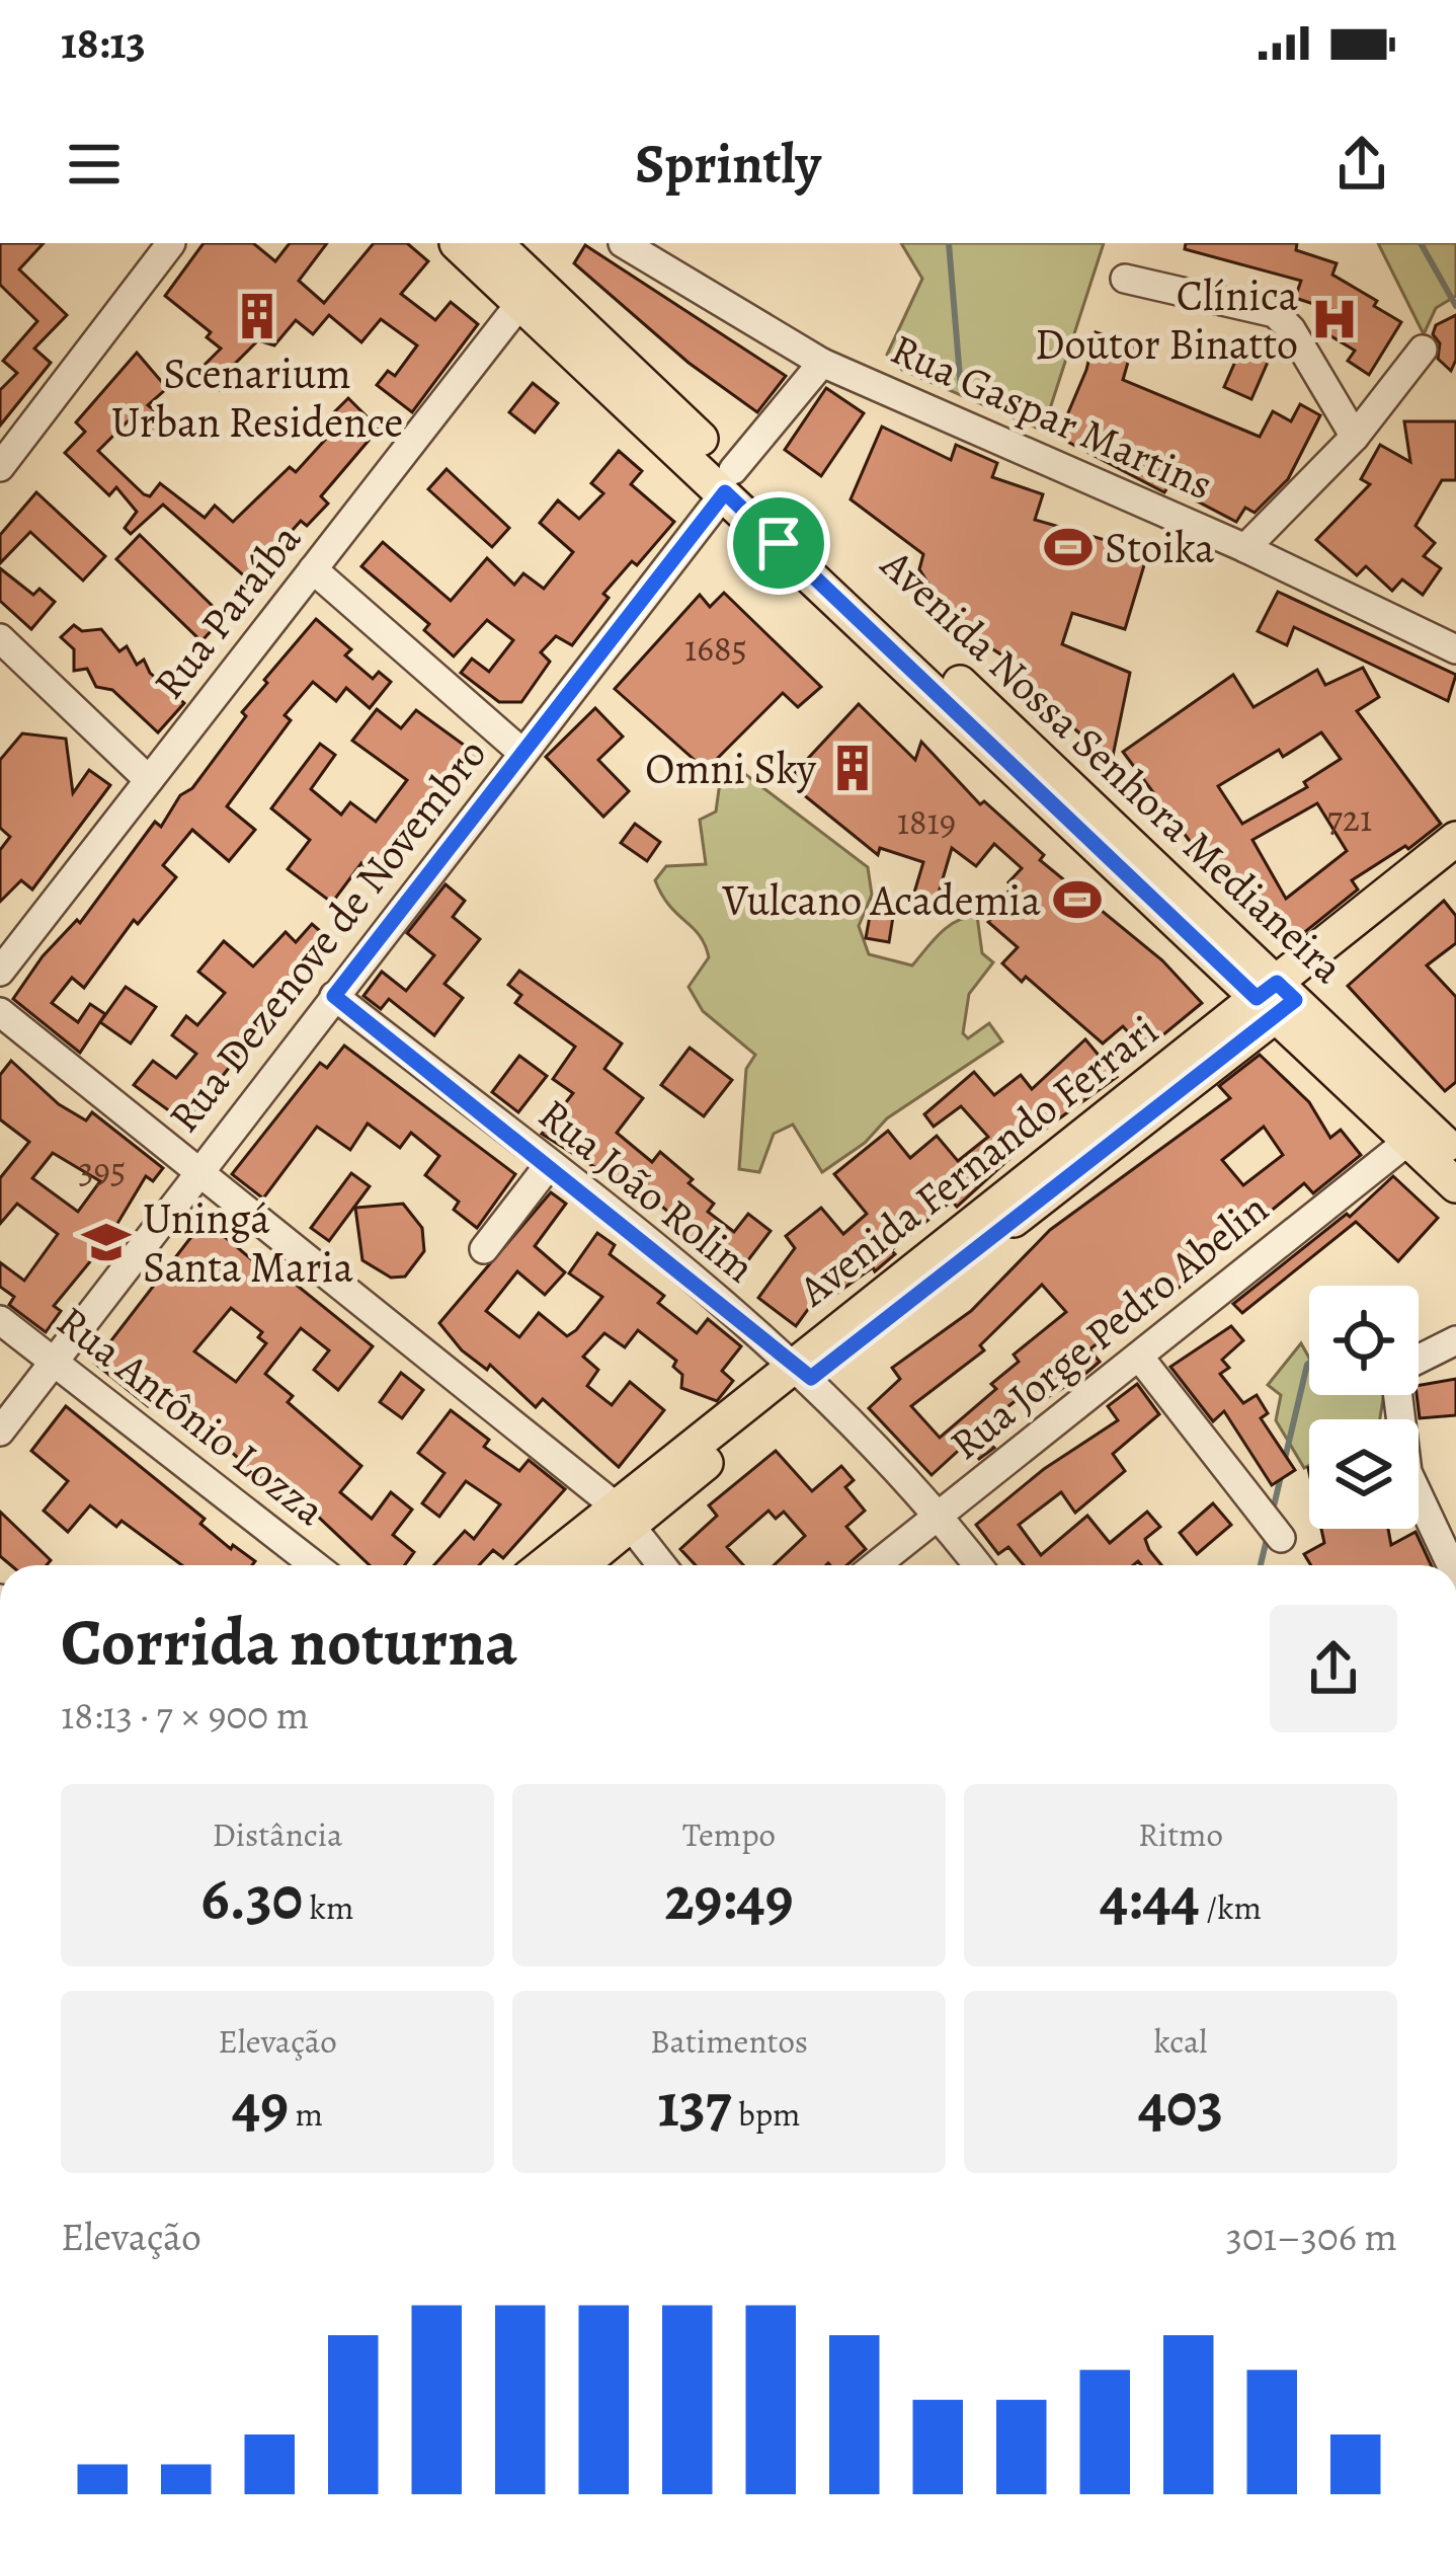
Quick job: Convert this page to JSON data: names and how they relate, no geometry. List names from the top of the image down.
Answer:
{
  "streets": {
    "main road": ["Avenida Nossa Senhora Medianeira", "Avenida Fernando Ferrari"],
    "street": [
      "Rua Gaspar Martins",
      "Rua Paraíba",
      "Rua Dezenove de Novembro",
      "Rua João Rolim",
      "Rua Jorge Pedro Abelin",
      "Rua Antônio Lozza"
    ]
  },
  "crossings": [
    ["Rua Gaspar Martins", "Rua Dezenove de Novembro"],
    ["Rua Paraíba", "Avenida Nossa Senhora Medianeira"],
    ["Avenida Nossa Senhora Medianeira", "Rua Dezenove de Novembro"],
    ["Avenida Nossa Senhora Medianeira", "Avenida Fernando Ferrari"],
    ["Avenida Nossa Senhora Medianeira", "Rua Jorge Pedro Abelin"],
    ["Rua Dezenove de Novembro", "Rua João Rolim"],
    ["Rua Dezenove de Novembro", "Rua Antônio Lozza"],
    ["Avenida Fernando Ferrari", "Rua João Rolim"],
    ["Rua João Rolim", "Rua Jorge Pedro Abelin"]
  ],
  "places": {
    "building": ["Scenarium Urban Residence", "Omni Sky"],
    "hospital": ["Clínica Doutor Binatto"],
    "sports": ["Stoika", "Vulcano Academia"],
    "school or university": ["Uningá Santa Maria"]
  },
  "house_numbers": [
    "1685",
    "721",
    "1819",
    "395"
  ],
  "page": {
    "status": "18:13",
    "header": "Sprintly",
    "heading": ["Corrida noturna", "18:13 · 7 × 900 m"],
    "stats": [
      ["Distância", "6.30 km"],
      ["Tempo", "29:49"],
      ["Ritmo", "4:44 /km"],
      ["Elevação", "49 m"],
      ["Batimentos", "137 bpm"],
      ["kcal", "403"]
    ],
    "chart": ["Elevação", "301–306 m"]
  }
}
